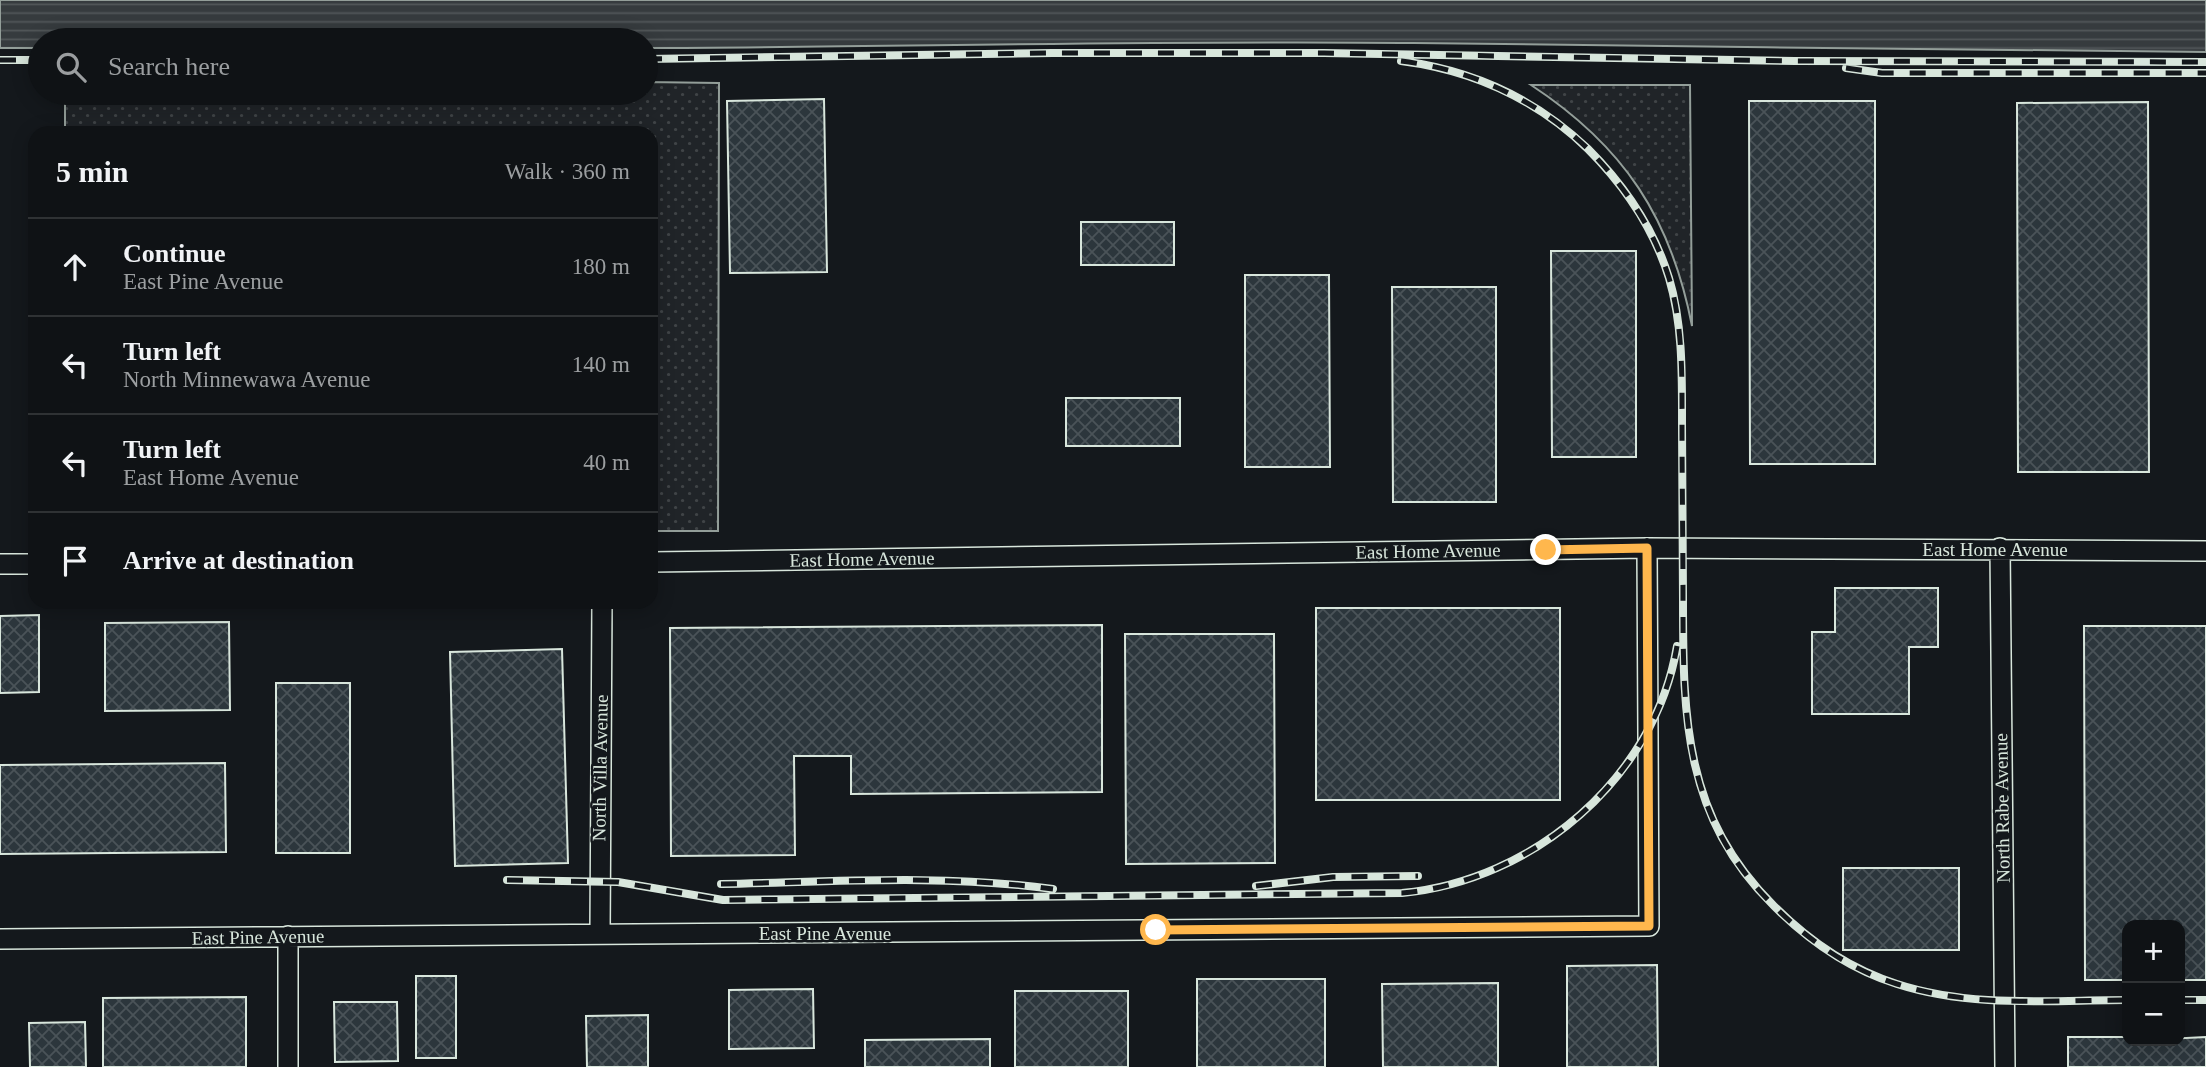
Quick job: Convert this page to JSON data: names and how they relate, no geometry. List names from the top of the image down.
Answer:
{
  "streets": {
    "street": [
      "East Home Avenue",
      "North Villa Avenue",
      "North Rabe Avenue",
      "East Pine Avenue"
    ]
  },
  "crossings": [
    ["East Home Avenue", "North Rabe Avenue"],
    ["East Home Avenue", "East Pine Avenue"],
    ["North Villa Avenue", "East Pine Avenue"]
  ],
  "page": {
    "search": "Search here",
    "heading": ["5 min", "Walk · 360 m"],
    "list": [
      ["Continue", "East Pine Avenue", "180 m"],
      ["Turn left", "North Minnewawa Avenue", "140 m"],
      ["Turn left", "East Home Avenue", "40 m"],
      "Arrive at destination"
    ],
    "map_buttons": ["+", "−"]
  }
}
